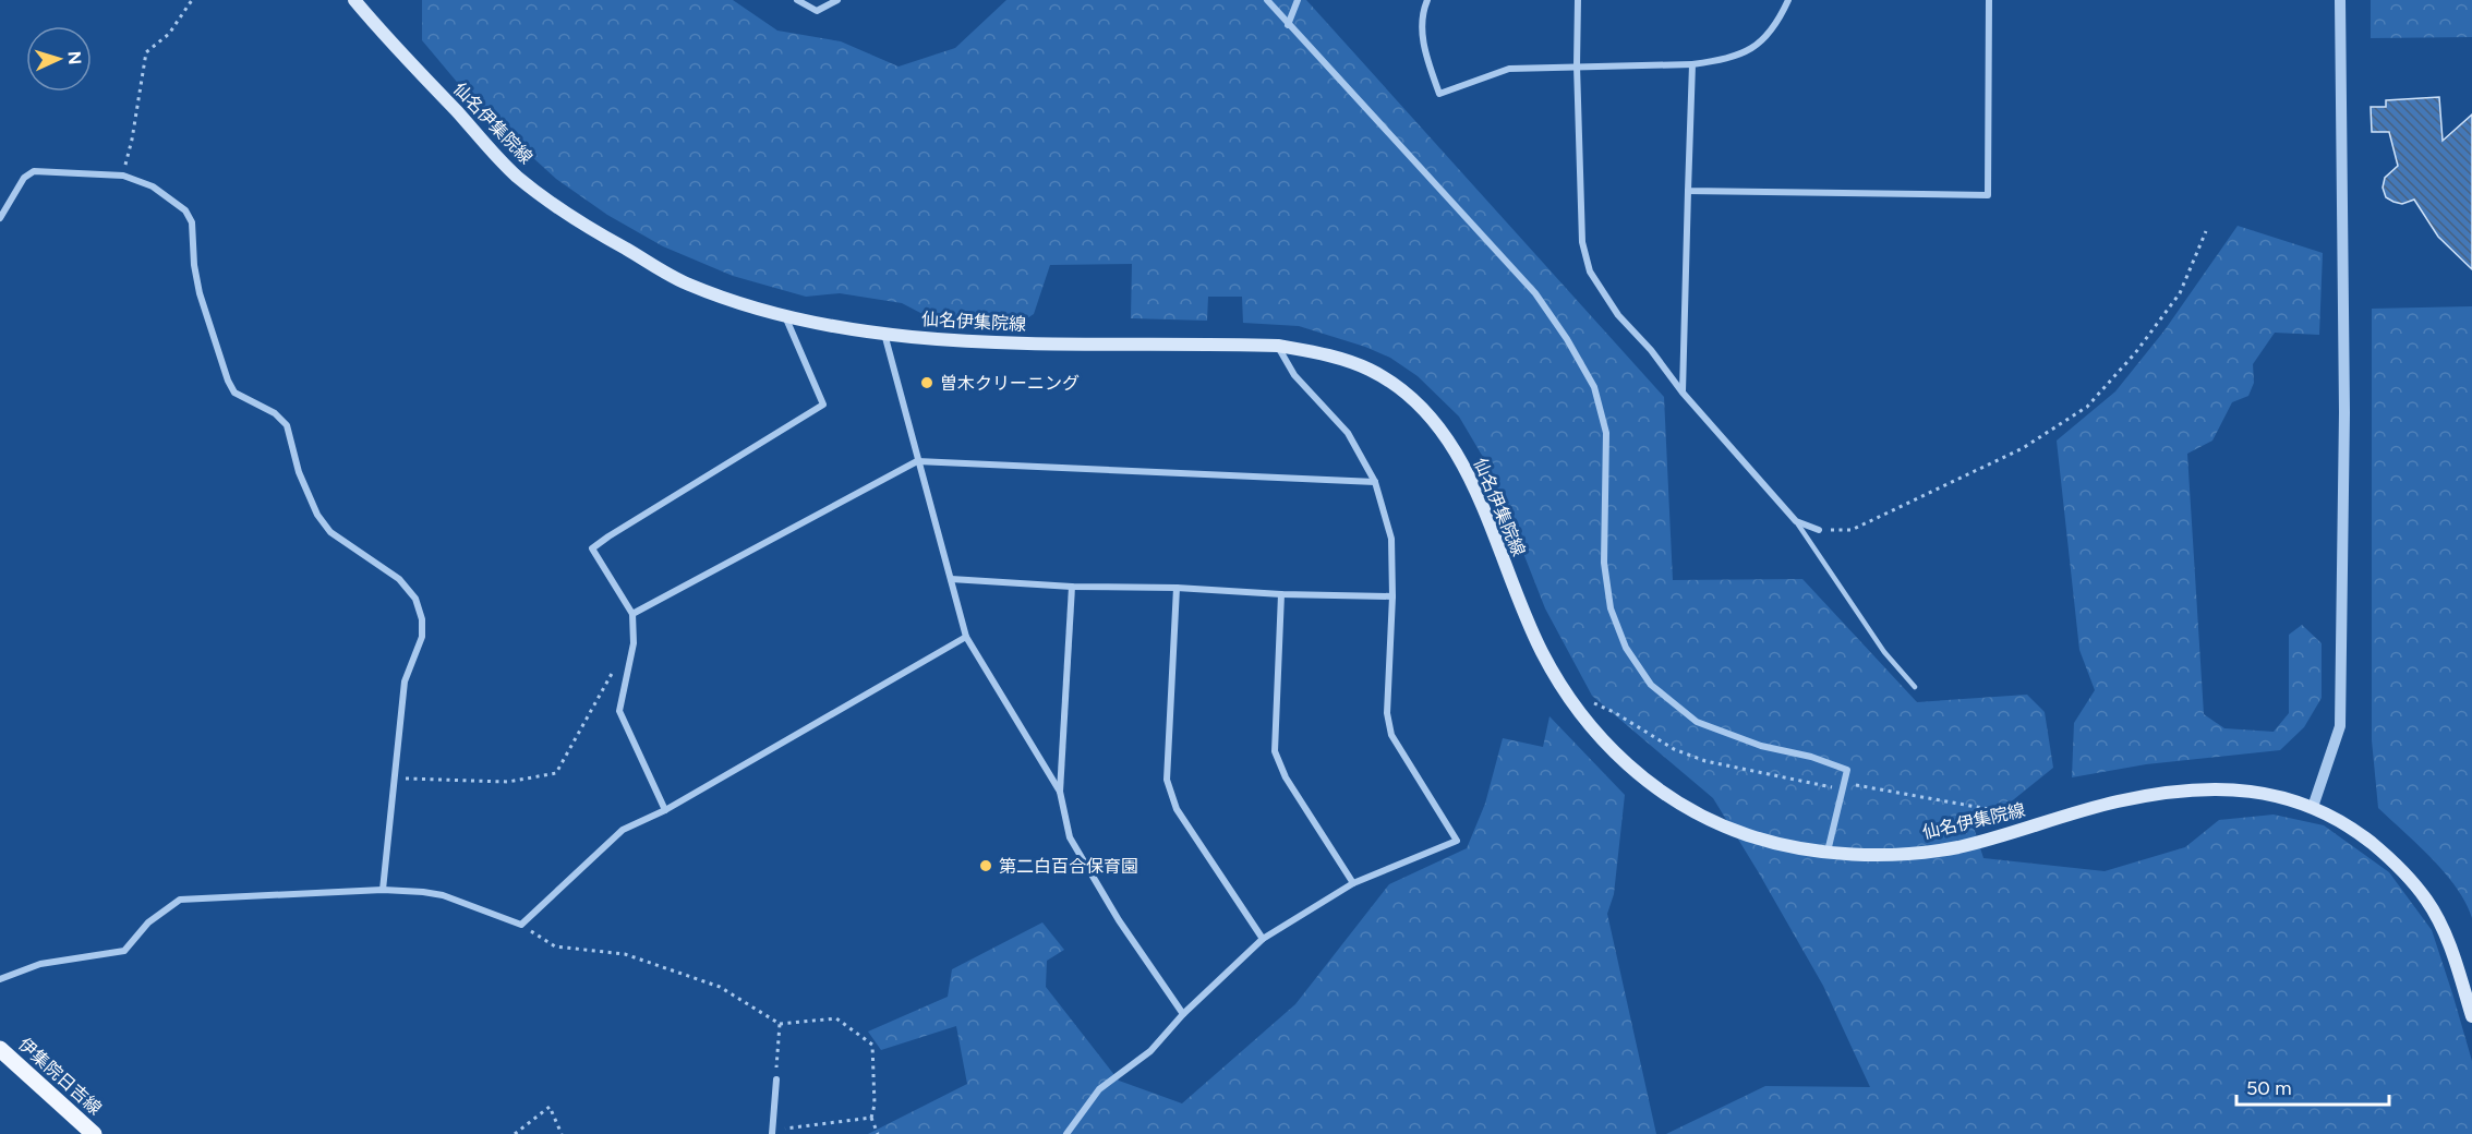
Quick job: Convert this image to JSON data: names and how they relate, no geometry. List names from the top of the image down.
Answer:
{
  "streets": {
    "main road": ["仙名伊集院線", "伊集院日吉線"]
  },
  "places": ["曽木クリーニング", "第二白百合保育園"],
  "scale_bar": "50 m",
  "north": "right"
}
